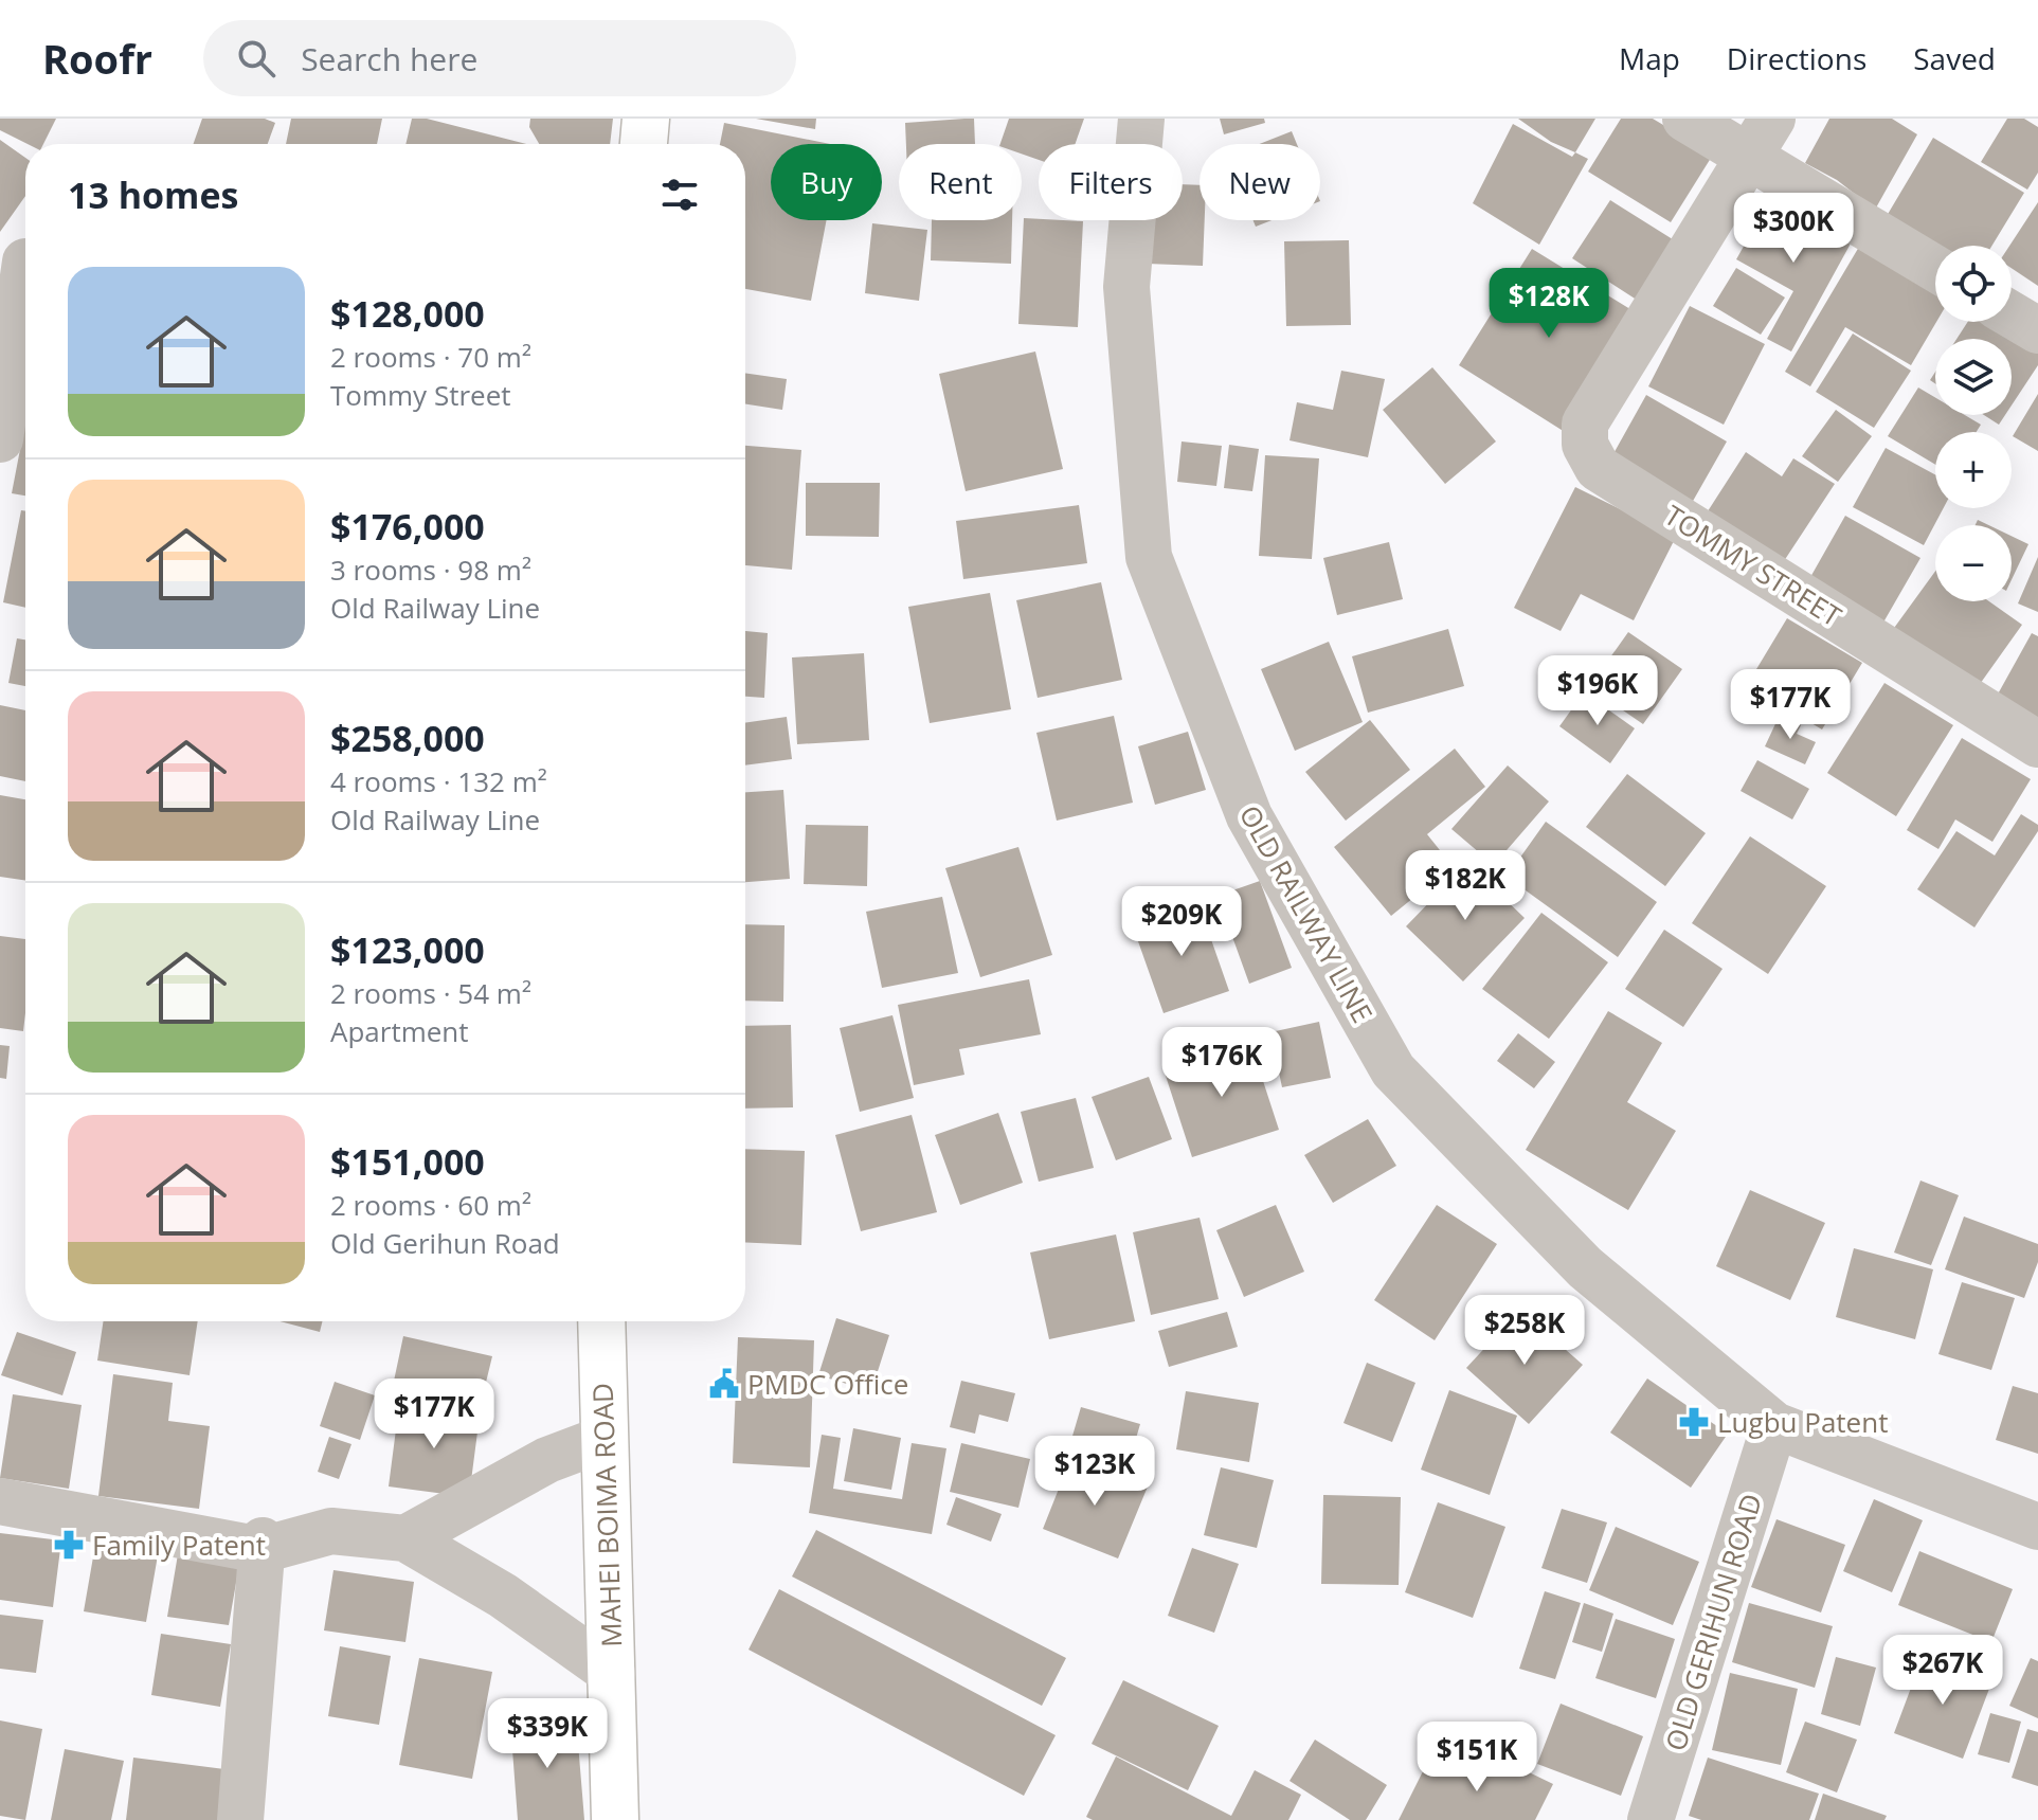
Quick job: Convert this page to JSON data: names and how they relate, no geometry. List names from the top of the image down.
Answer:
{
  "streets": {
    "main road": ["MAHEI BOIMA ROAD"],
    "street": ["TOMMY STREET", "OLD RAILWAY LINE", "OLD GERIHUN ROAD"]
  },
  "crossings": [
    ["OLD RAILWAY LINE", "OLD GERIHUN ROAD"]
  ],
  "places": {
    "public building": ["PMDC Office"],
    "pharmacy": ["Lugbu Patent", "Family Patent"]
  },
  "page": {
    "header": "Roofr",
    "search": "Search here",
    "nav": ["Map", "Directions", "Saved"],
    "chip": [
      "Buy",
      "Rent",
      "Filters",
      "New"
    ],
    "heading": "13 homes",
    "price": [
      "$300K",
      "$128K",
      "$196K",
      "$177K",
      "$182K",
      "$209K",
      "$176K",
      "$258K",
      "$177K",
      "$123K",
      "$267K",
      "$339K",
      "$151K"
    ],
    "map_buttons": ["+", "−"],
    "list": [
      {
        "name": "$128,000",
        "note": "2 rooms · 70 m² · Tommy Street"
      },
      {
        "name": "$176,000",
        "note": "3 rooms · 98 m² · Old Railway Line"
      },
      {
        "name": "$258,000",
        "note": "4 rooms · 132 m² · Old Railway Line"
      },
      {
        "name": "$123,000",
        "note": "2 rooms · 54 m² · Apartment"
      },
      {
        "name": "$151,000",
        "note": "2 rooms · 60 m² · Old Gerihun Road"
      }
    ]
  }
}
